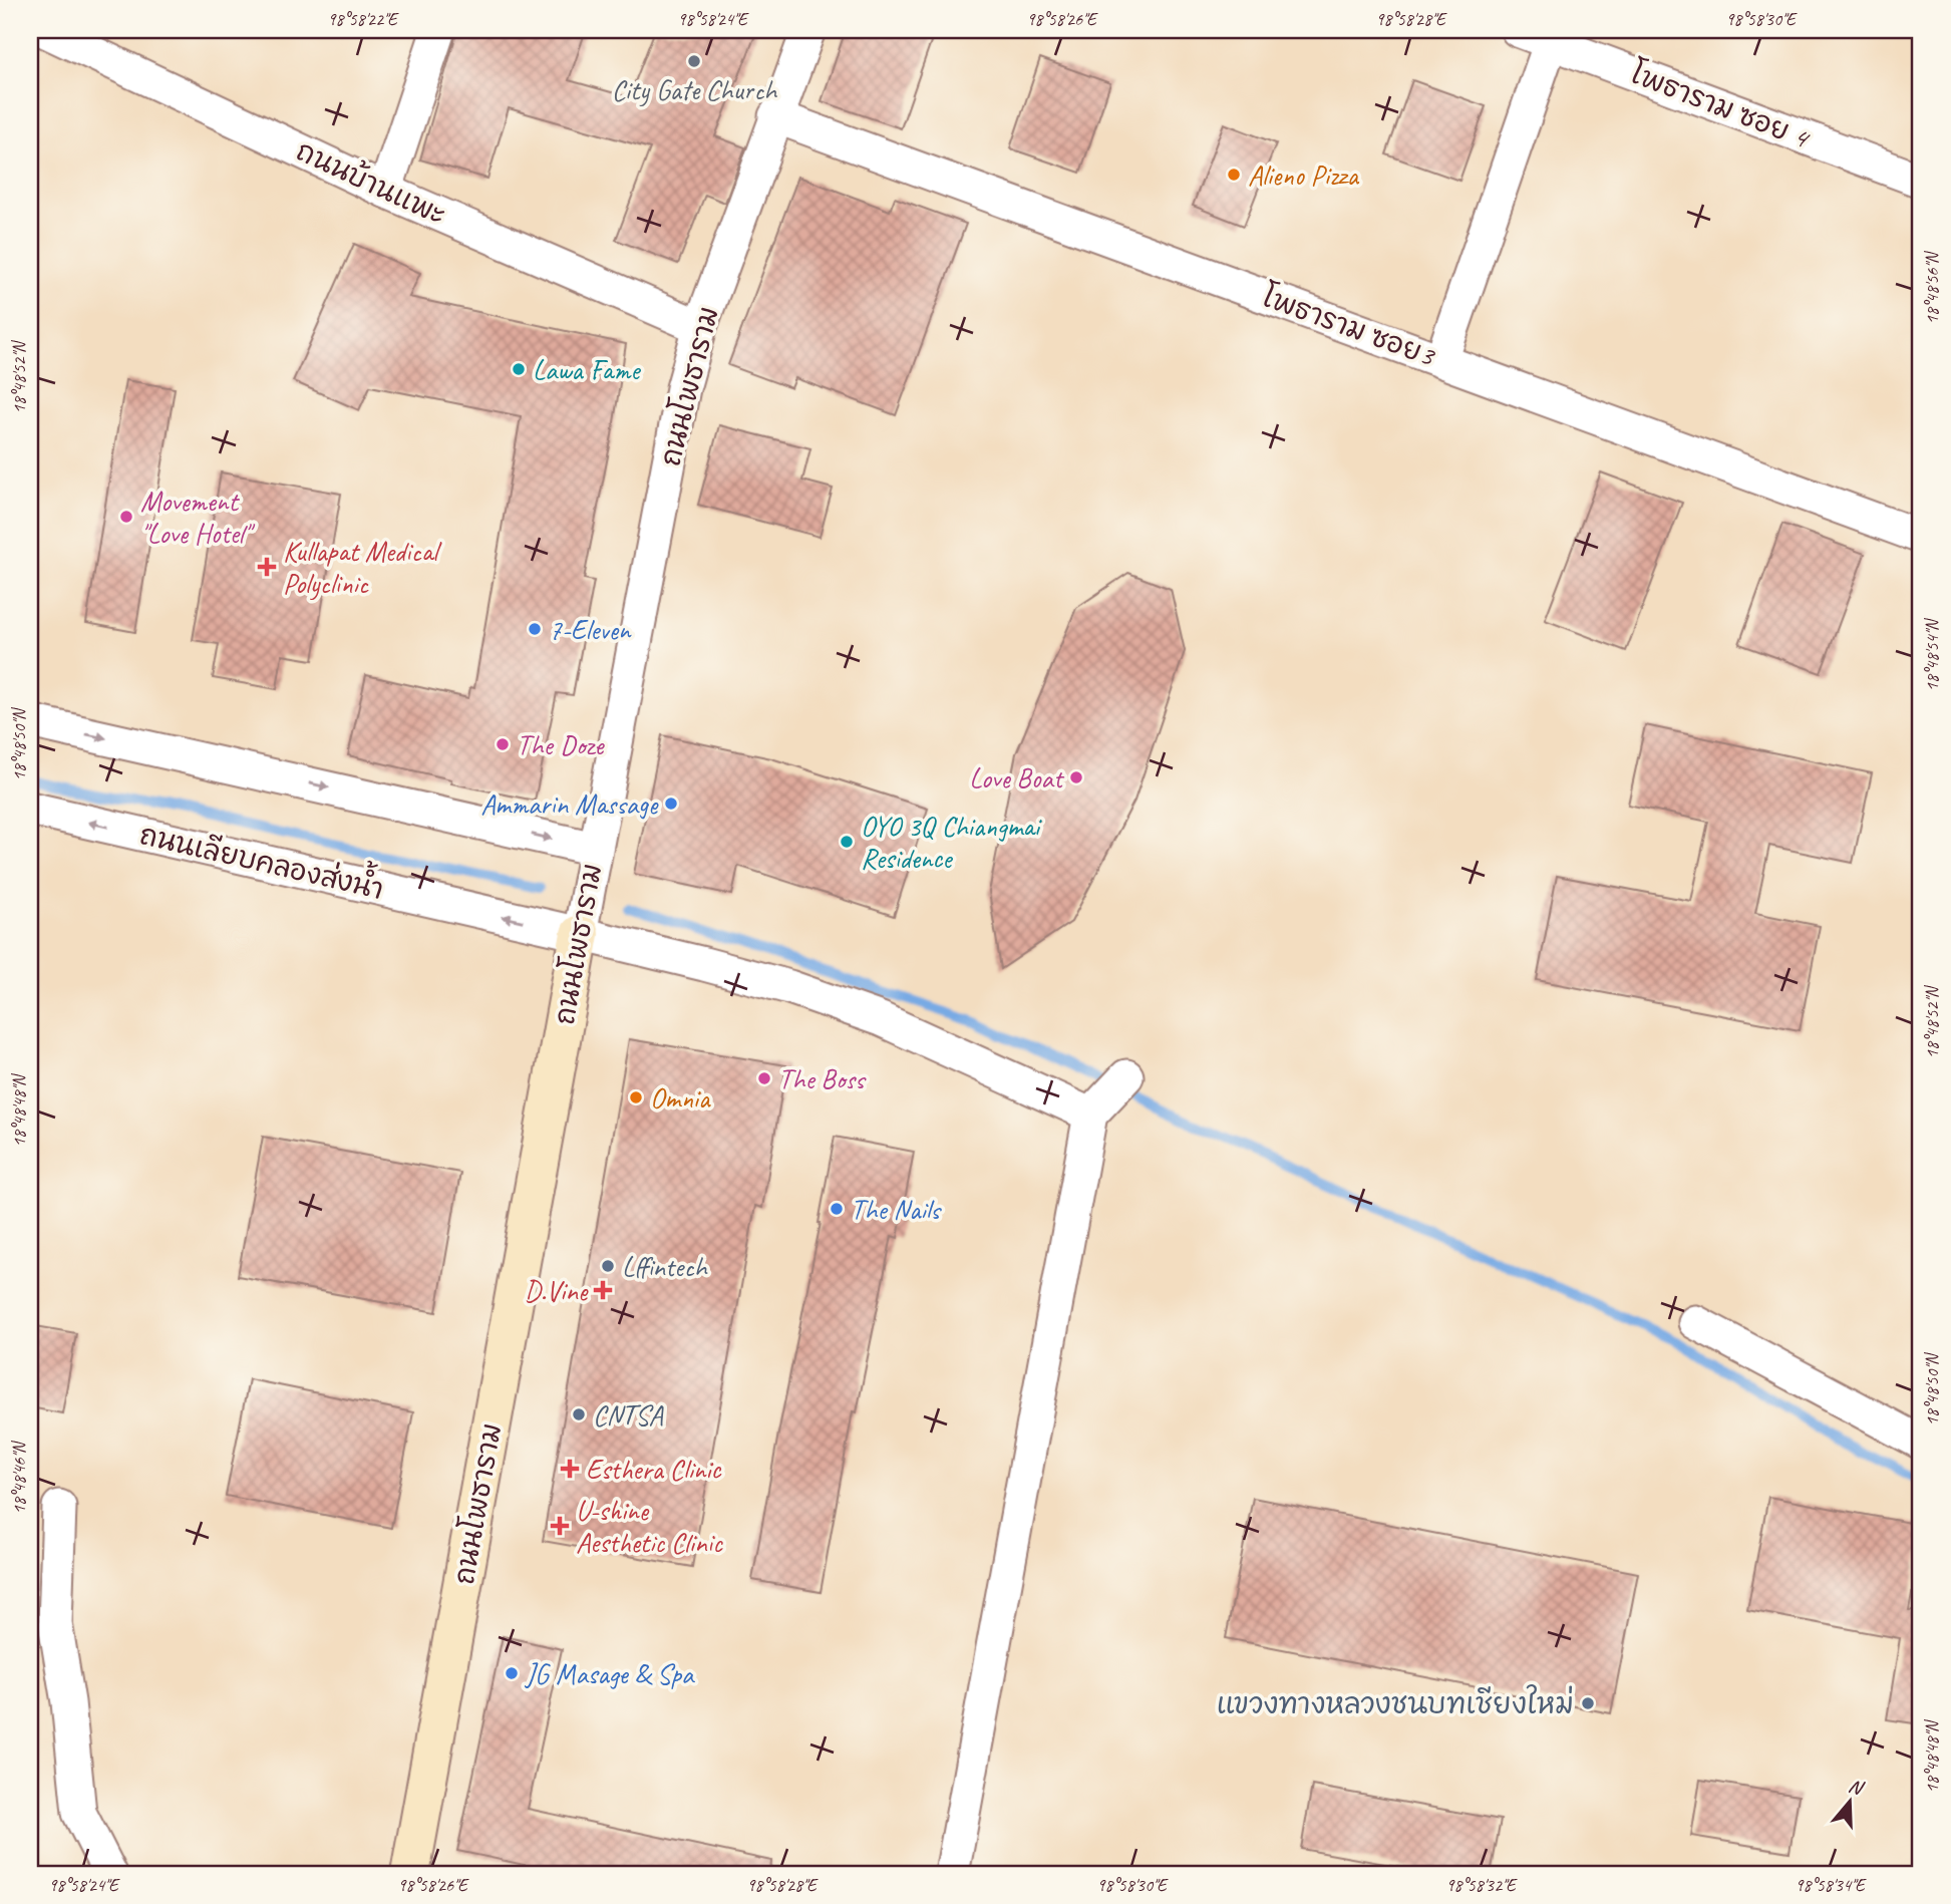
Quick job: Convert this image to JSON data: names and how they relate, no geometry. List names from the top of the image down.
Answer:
{
  "streets": {
    "street": [
      "โพธาราม ซอย 4",
      "ถนนบ้านแพะ",
      "โพธาราม ซอย3",
      "ถนนโพธาราม",
      "ถนนเลียบคลองส่งน้ำ"
    ]
  },
  "crossings": [
    ["ถนนบ้านแพะ", "ถนนโพธาราม"],
    ["โพธาราม ซอย3", "ถนนโพธาราม"],
    ["ถนนโพธาราม", "ถนนเลียบคลองส่งน้ำ"]
  ],
  "places": {
    "other": [
      "City Gate Church",
      "Alieno Pizza",
      "Lawa Fame",
      "Movement \"Love Hotel\"",
      "7-Eleven",
      "The Doze",
      "Love Boat",
      "Ammarin Massage",
      "OYO 3Q Chiangmai Residence",
      "The Boss",
      "Omnia",
      "The Nails",
      "Lffintech",
      "CNTSA",
      "JG Masage & Spa",
      "แขวงทางหลวงชนบทเชียงใหม่"
    ],
    "health": [
      "Kullapat Medical Polyclinic",
      "D.Vine",
      "Esthera Clinic",
      "U-shine Aesthetic Clinic"
    ]
  },
  "north": "top",
  "coordinates": [
    "98°58'22\"E",
    "98°58'24\"E",
    "98°58'26\"E",
    "98°58'28\"E",
    "98°58'30\"E",
    "18°48'56\"N",
    "18°48'52\"N",
    "18°48'54\"N",
    "18°48'50\"N",
    "18°48'48\"N",
    "18°48'46\"N",
    "98°58'32\"E",
    "98°58'34\"E"
  ]
}
